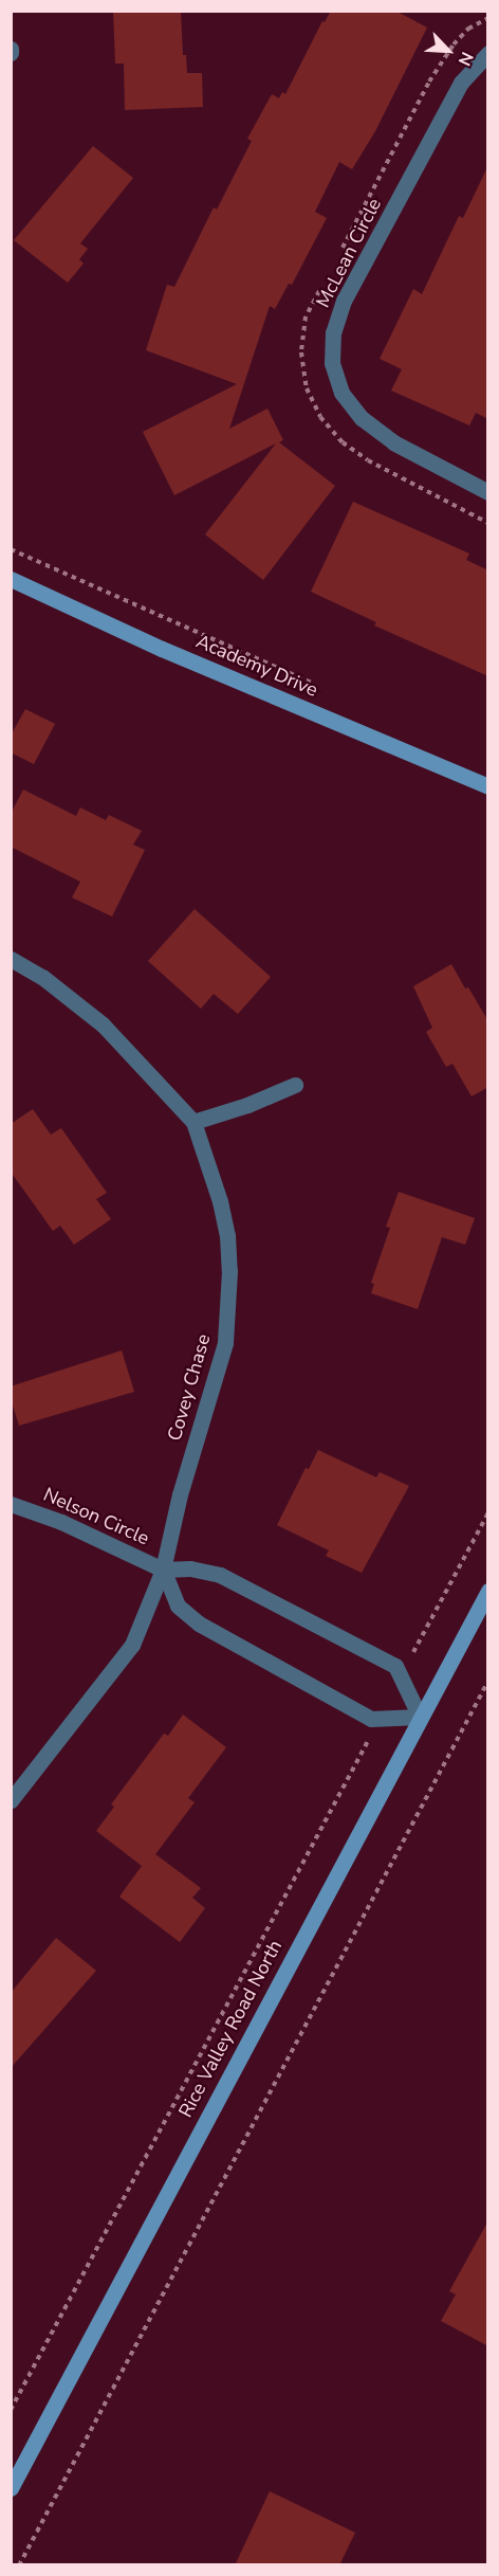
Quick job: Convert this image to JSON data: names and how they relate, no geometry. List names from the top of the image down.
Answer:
{
  "streets": {
    "street": [
      "McLean Circle",
      "Academy Drive",
      "Covey Chase",
      "Nelson Circle",
      "Rice Valley Road North"
    ]
  },
  "crossings": [
    ["Covey Chase", "Nelson Circle"]
  ],
  "north": "bottom right"
}
